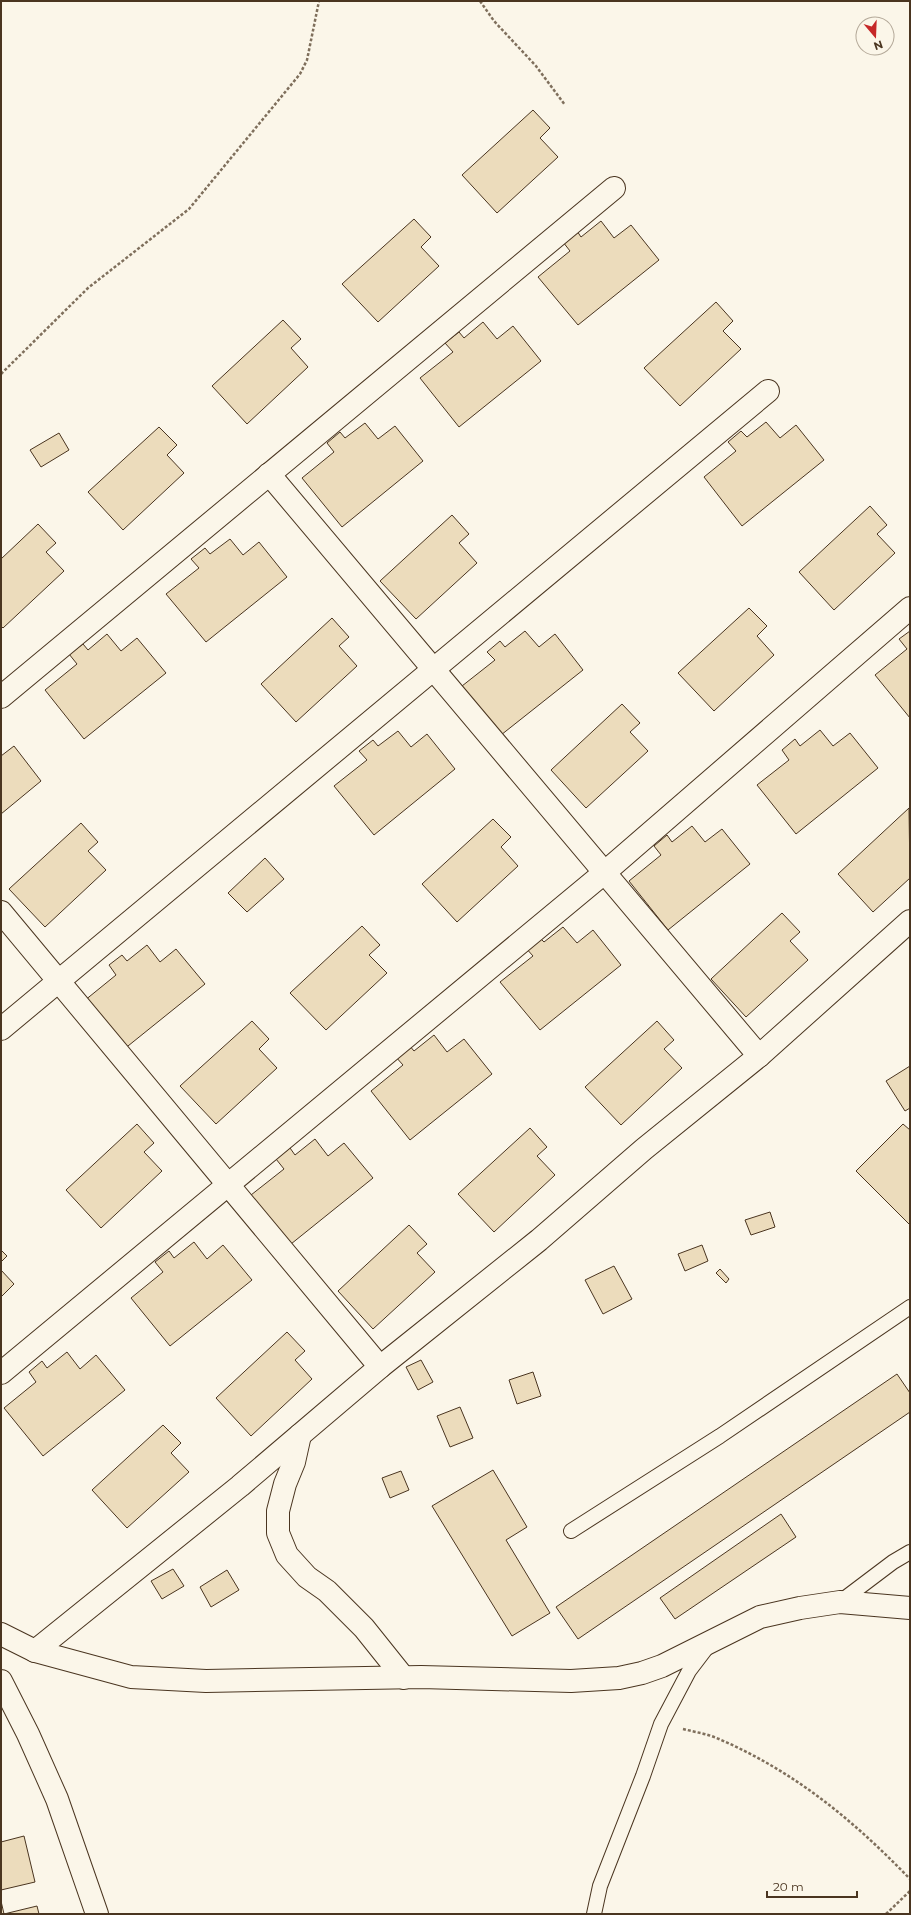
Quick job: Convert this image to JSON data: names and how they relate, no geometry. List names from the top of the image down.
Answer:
{
  "scale_bar": "20 m",
  "north": "bottom"
}
